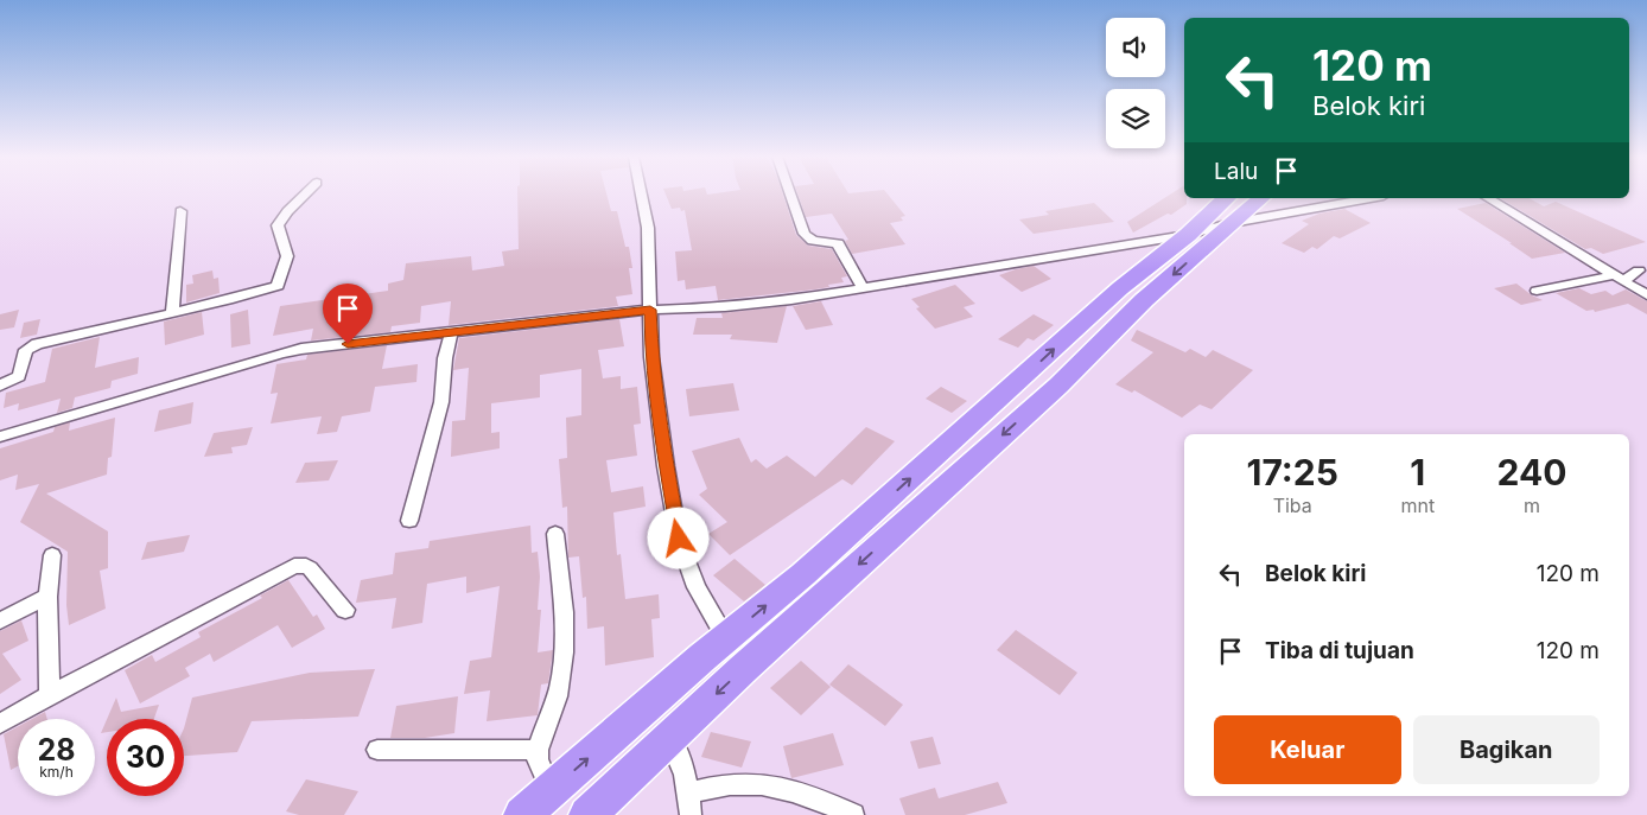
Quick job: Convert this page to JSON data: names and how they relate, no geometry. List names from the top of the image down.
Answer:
{
  "page": {
    "turn": ["120 m", "Belok kiri"],
    "then": "Lalu",
    "eta": [
      "17:25",
      "Tiba",
      "1",
      "mnt",
      "240",
      "m"
    ],
    "list": [
      {
        "name": "Belok kiri",
        "value": "120 m"
      },
      {
        "name": "Tiba di tujuan",
        "value": "120 m"
      }
    ],
    "buttons": ["Keluar", "Bagikan"],
    "speed": "28 km/h",
    "limit": "30"
  }
}
